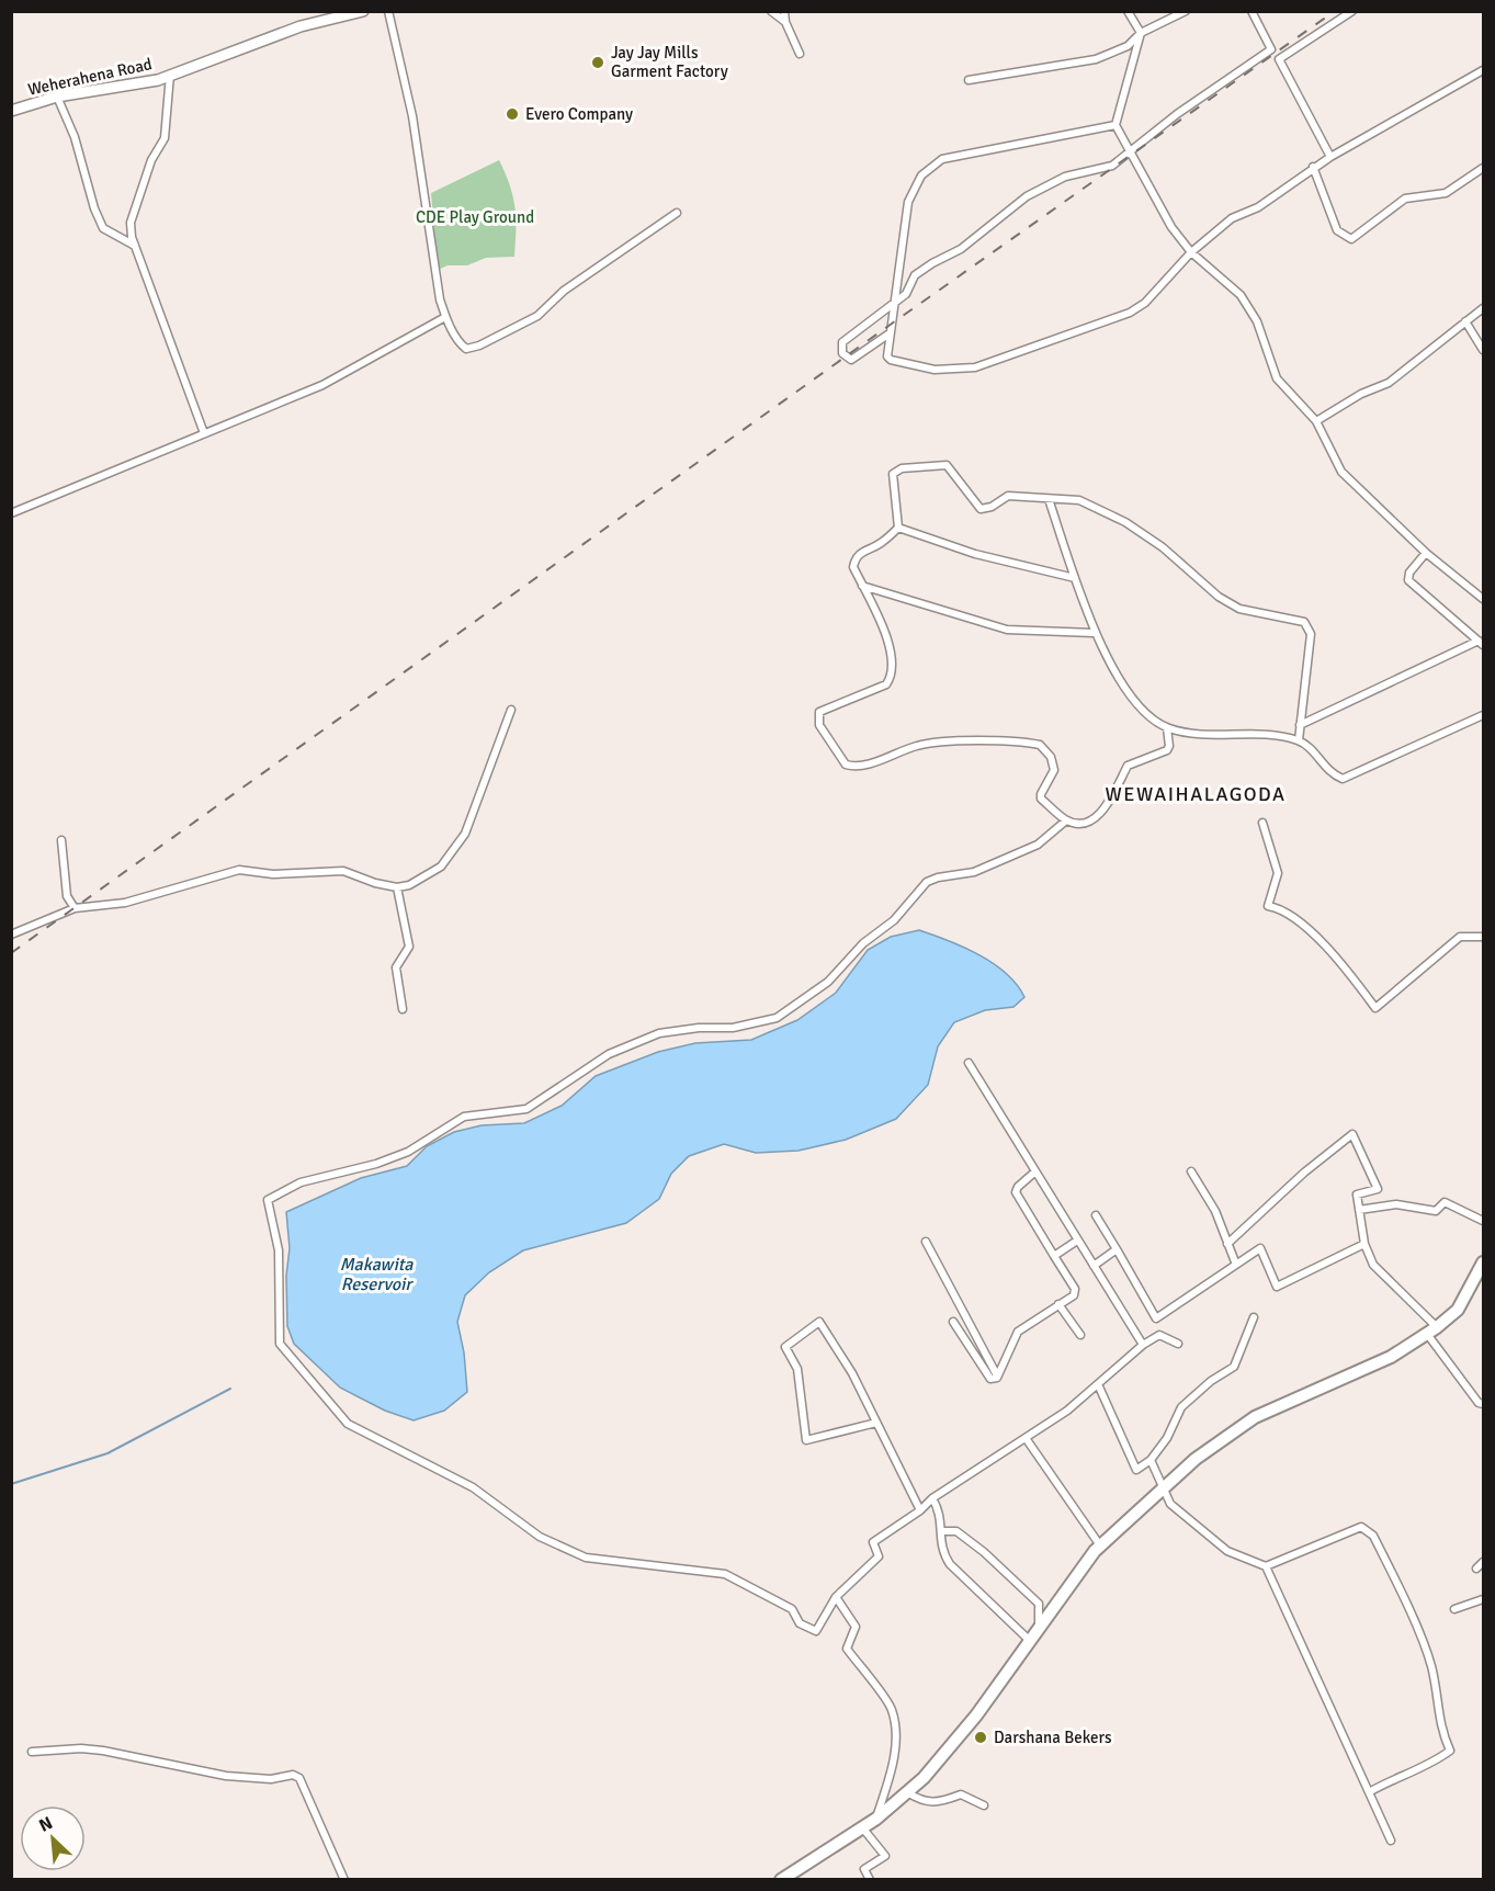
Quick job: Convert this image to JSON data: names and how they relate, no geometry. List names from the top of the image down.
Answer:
{
  "streets": {
    "main road": ["Weherahena Road"]
  },
  "districts": ["WEWAIHALAGODA"],
  "water": ["Makawita Reservoir"],
  "parks": ["CDE Play Ground"],
  "places": ["Jay Jay Mills Garment Factory", "Evero Company", "Darshana Bekers"],
  "north": "top left"
}
